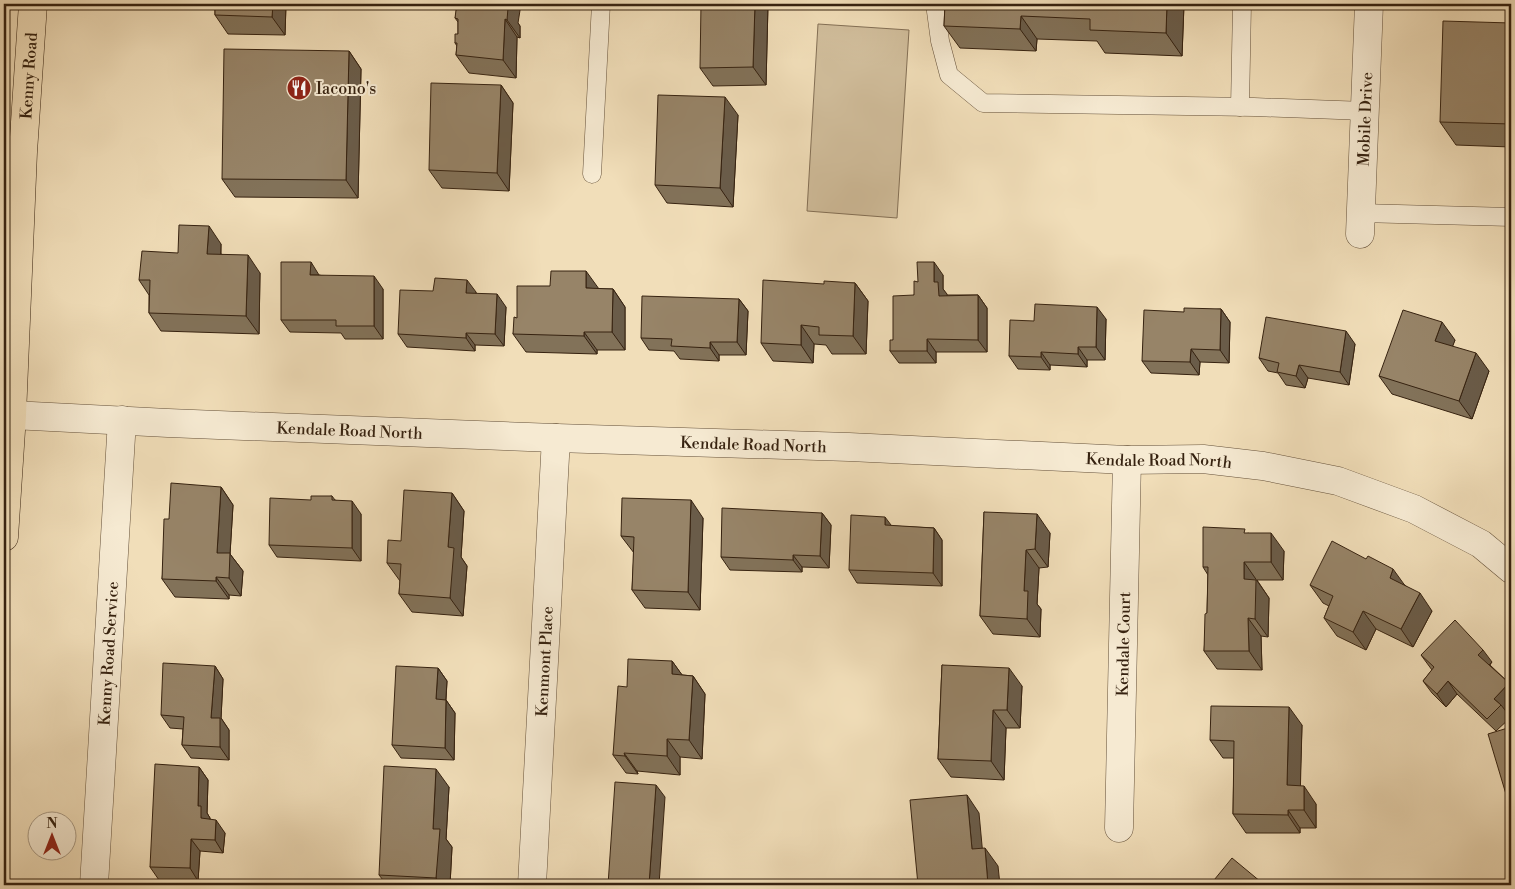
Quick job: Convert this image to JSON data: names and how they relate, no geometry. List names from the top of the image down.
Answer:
{
  "streets": {
    "main road": ["Kenny Road"],
    "street": [
      "Mobile Drive",
      "Kendale Road North",
      "Kendale Court",
      "Kenny Road Service",
      "Kenmont Place"
    ]
  },
  "crossings": [
    ["Kenny Road", "Kendale Road North"],
    ["Kendale Road North", "Kendale Court"],
    ["Kendale Road North", "Kenny Road Service"],
    ["Kendale Road North", "Kenmont Place"]
  ],
  "places": {
    "restaurant": ["Iacono's"]
  },
  "north": "top"
}
